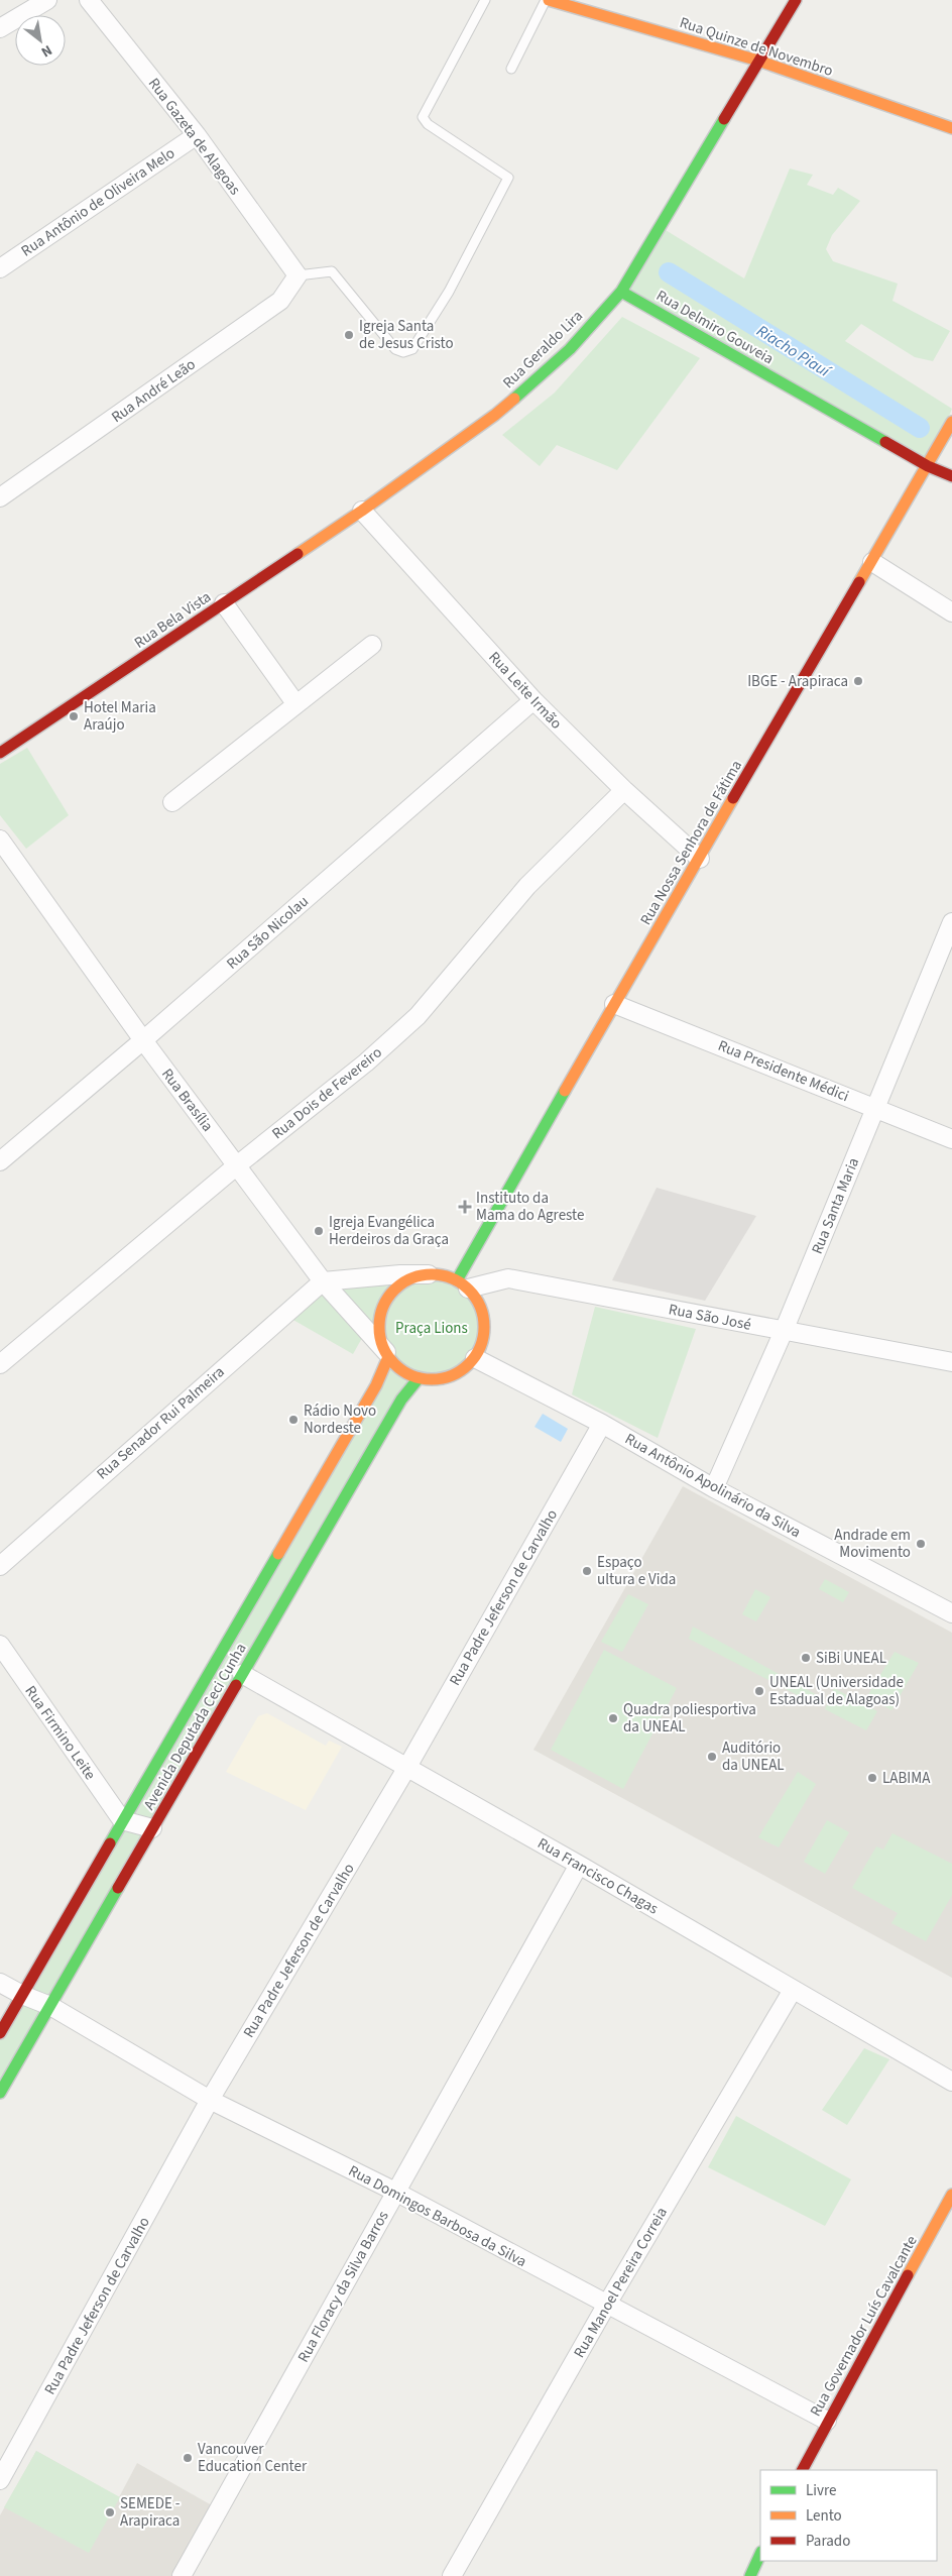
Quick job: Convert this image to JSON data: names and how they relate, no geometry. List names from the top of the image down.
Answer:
{
  "streets": {
    "main road": [
      "Rua Quinze de Novembro",
      "Rua Delmiro Gouveia",
      "Rua Geraldo Lira",
      "Rua Bela Vista",
      "Rua Nossa Senhora de Fátima",
      "Avenida Deputada Ceci Cunha",
      "Rua Governador Luís Cavalcante"
    ],
    "street": [
      "Rua Gazeta de Alagoas",
      "Rua Antônio de Oliveira Melo",
      "Rua André Leão",
      "Rua Leite Irmão",
      "Rua São Nicolau",
      "Rua Presidente Médici",
      "Rua Dois de Fevereiro",
      "Rua Brasília",
      "Rua Santa Maria",
      "Rua São José",
      "Rua Senador Rui Palmeira",
      "Rua Antônio Apolinário da Silva",
      "Rua Padre Jeferson de Carvalho",
      "Rua Firmino Leite",
      "Rua Francisco Chagas",
      "Rua Domingos Barbosa da Silva",
      "Rua Manoel Pereira Correia",
      "Rua Floracy da Silva Barros"
    ]
  },
  "crossings": [
    ["Rua Quinze de Novembro", "Rua Geraldo Lira"],
    ["Rua Gazeta de Alagoas", "Rua Antônio de Oliveira Melo"],
    ["Rua Gazeta de Alagoas", "Rua André Leão"],
    ["Rua Delmiro Gouveia", "Rua Geraldo Lira"],
    ["Rua Delmiro Gouveia", "Rua Nossa Senhora de Fátima"],
    ["Rua Geraldo Lira", "Rua Bela Vista"],
    ["Rua Geraldo Lira", "Rua Leite Irmão"],
    ["Rua Bela Vista", "Rua Leite Irmão"],
    ["Rua Leite Irmão", "Rua Nossa Senhora de Fátima"],
    ["Rua Leite Irmão", "Rua São Nicolau"],
    ["Rua Leite Irmão", "Rua Dois de Fevereiro"],
    ["Rua Nossa Senhora de Fátima", "Rua Presidente Médici"],
    ["Rua Nossa Senhora de Fátima", "Rua Brasília"],
    ["Rua Nossa Senhora de Fátima", "Rua São José"],
    ["Rua Nossa Senhora de Fátima", "Rua Antônio Apolinário da Silva"],
    ["Rua Nossa Senhora de Fátima", "Avenida Deputada Ceci Cunha"],
    ["Rua São Nicolau", "Rua Brasília"],
    ["Rua Presidente Médici", "Rua Santa Maria"],
    ["Rua Dois de Fevereiro", "Rua Brasília"],
    ["Rua Brasília", "Rua São José"],
    ["Rua Brasília", "Rua Senador Rui Palmeira"],
    ["Rua Brasília", "Rua Antônio Apolinário da Silva"],
    ["Rua Brasília", "Avenida Deputada Ceci Cunha"],
    ["Rua Santa Maria", "Rua São José"],
    ["Rua Santa Maria", "Rua Antônio Apolinário da Silva"],
    ["Rua São José", "Rua Antônio Apolinário da Silva"],
    ["Rua São José", "Avenida Deputada Ceci Cunha"],
    ["Rua Antônio Apolinário da Silva", "Rua Padre Jeferson de Carvalho"],
    ["Rua Antônio Apolinário da Silva", "Avenida Deputada Ceci Cunha"],
    ["Rua Padre Jeferson de Carvalho", "Rua Francisco Chagas"],
    ["Rua Padre Jeferson de Carvalho", "Rua Domingos Barbosa da Silva"],
    ["Avenida Deputada Ceci Cunha", "Rua Firmino Leite"],
    ["Avenida Deputada Ceci Cunha", "Rua Francisco Chagas"],
    ["Avenida Deputada Ceci Cunha", "Rua Domingos Barbosa da Silva"],
    ["Rua Francisco Chagas", "Rua Manoel Pereira Correia"],
    ["Rua Francisco Chagas", "Rua Floracy da Silva Barros"],
    ["Rua Domingos Barbosa da Silva", "Rua Manoel Pereira Correia"],
    ["Rua Domingos Barbosa da Silva", "Rua Floracy da Silva Barros"],
    ["Rua Domingos Barbosa da Silva", "Rua Governador Luís Cavalcante"]
  ],
  "water": ["Riacho Piauí"],
  "parks": ["Praça Lions"],
  "places": {
    "other": [
      "Igreja Santa de Jesus Cristo",
      "IBGE - Arapiraca",
      "Hotel Maria Araújo",
      "Igreja Evangélica Herdeiros da Graça",
      "Rádio Novo Nordeste",
      "Andrade em Movimento",
      "Espaço ultura e Vida",
      "SiBi UNEAL",
      "UNEAL (Universidade Estadual de Alagoas)",
      "Quadra poliesportiva da UNEAL",
      "Auditório da UNEAL",
      "LABIMA",
      "Vancouver Education Center",
      "SEMEDE - Arapiraca"
    ],
    "health": ["Instituto da Mama do Agreste"]
  },
  "legend": ["Livre", "Lento", "Parado"],
  "north": "bottom right"
}
